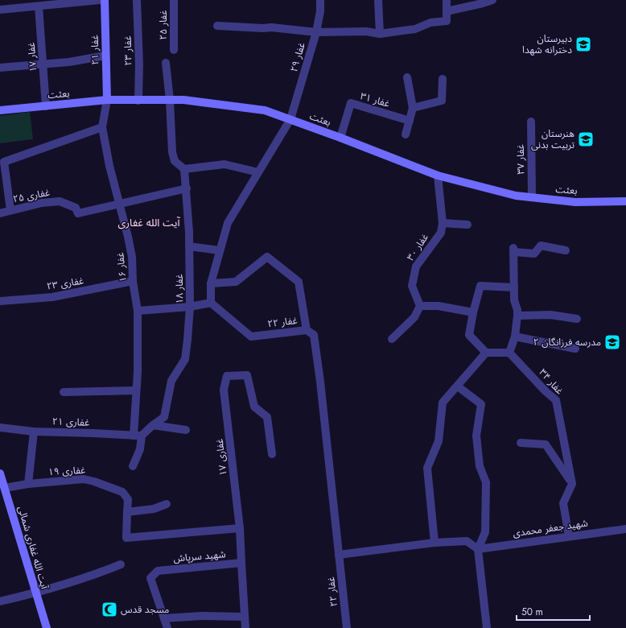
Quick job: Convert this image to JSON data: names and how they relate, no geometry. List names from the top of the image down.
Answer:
{
  "streets": {
    "street": [
      "غفار ۲۵",
      "غفار ۲۱",
      "غفار ۲۳",
      "غفار ۱۷",
      "غفار ۲۹",
      "بعثت",
      "غفار ۳۱",
      "غفار ۳۷",
      "غفاری ۲۵",
      "غفار ۳۰",
      "غفار ۱۶",
      "غفاری ۲۳",
      "غفار ۱۸",
      "غفار ۲۲",
      "غفار ۳۴",
      "غفاری ۲۱",
      "غفاری ۱۷",
      "غفاری ۱۹",
      "شهید جعفر محمدی",
      "آیت الله غفاری شمالی",
      "شهید سرپاش"
    ]
  },
  "crossings": [
    ["غفار ۲۱", "بعثت"],
    ["غفار ۲۱", "غفار ۱۶"],
    ["غفار ۲۳", "بعثت"],
    ["غفار ۱۷", "بعثت"],
    ["غفار ۲۹", "بعثت"],
    ["بعثت", "غفار ۳۱"],
    ["بعثت", "غفار ۳۷"],
    ["بعثت", "غفار ۳۰"],
    ["بعثت", "غفار ۱۶"],
    ["غفاری ۲۵", "غفار ۱۶"],
    ["غفار ۱۶", "غفاری ۲۳"],
    ["غفار ۱۶", "غفار ۱۸"],
    ["غفار ۱۶", "غفاری ۲۱"],
    ["غفار ۱۸", "غفاری ۲۱"],
    ["غفاری ۱۷", "غفاری ۱۹"],
    ["غفاری ۱۹", "آیت الله غفاری شمالی"]
  ],
  "districts": ["آیت الله غفاری"],
  "places": {
    "school or university": ["دبیرستان دخترانه شهدا", "هنرستان تربیت بدنی", "مدرسه فرزانگان ۲"],
    "mosque": ["مسجد قدس"]
  },
  "scale_bar": "50 m"
}
